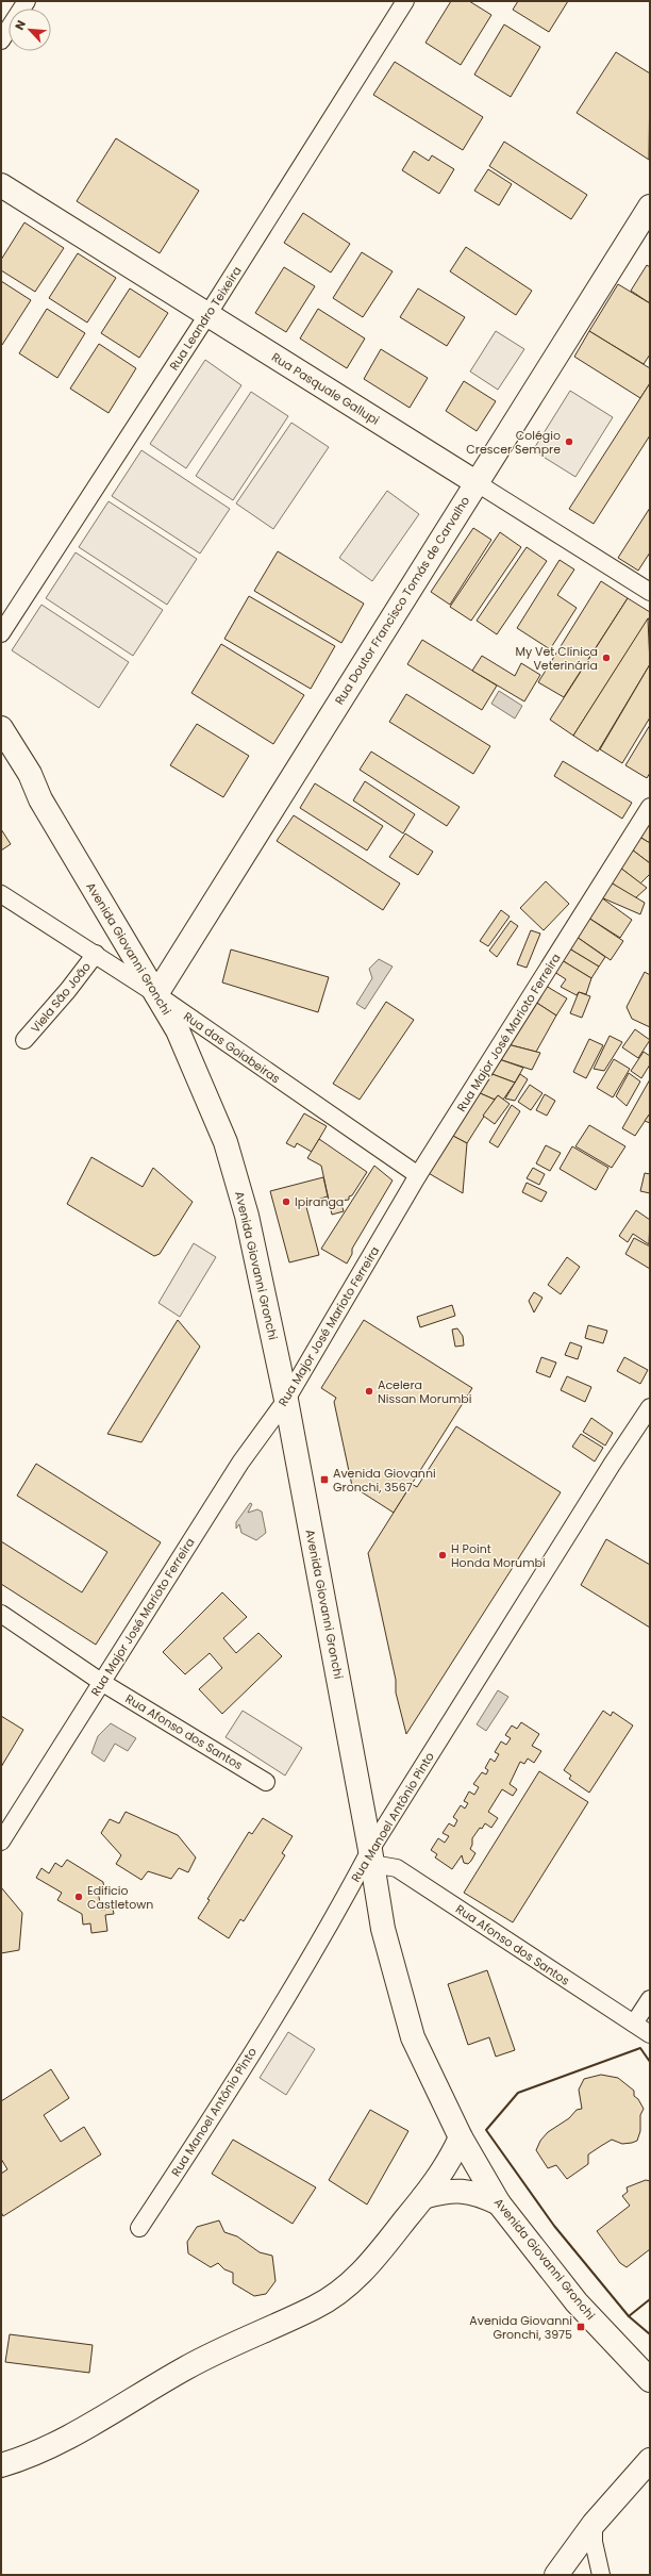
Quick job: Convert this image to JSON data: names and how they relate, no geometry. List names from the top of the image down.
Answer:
{
  "streets": {
    "main road": ["Rua Pasquale Gallupi", "Rua Doutor Francisco Tomás de Carvalho", "Avenida Giovanni Gronchi"],
    "street": [
      "Rua Leandro Teixeira",
      "Viela São João",
      "Rua Major José Marioto Ferreira",
      "Rua das Goiabeiras",
      "Rua Afonso dos Santos",
      "Rua Manoel Antônio Pinto"
    ]
  },
  "crossings": [
    ["Rua Leandro Teixeira", "Rua Pasquale Gallupi"],
    ["Rua Pasquale Gallupi", "Rua Doutor Francisco Tomás de Carvalho"],
    ["Rua Doutor Francisco Tomás de Carvalho", "Avenida Giovanni Gronchi"],
    ["Rua Doutor Francisco Tomás de Carvalho", "Rua das Goiabeiras"],
    ["Avenida Giovanni Gronchi", "Rua Major José Marioto Ferreira"],
    ["Avenida Giovanni Gronchi", "Rua das Goiabeiras"],
    ["Avenida Giovanni Gronchi", "Rua Afonso dos Santos"],
    ["Avenida Giovanni Gronchi", "Rua Manoel Antônio Pinto"],
    ["Viela São João", "Rua das Goiabeiras"],
    ["Rua Major José Marioto Ferreira", "Rua das Goiabeiras"],
    ["Rua Major José Marioto Ferreira", "Rua Afonso dos Santos"],
    ["Rua Afonso dos Santos", "Rua Manoel Antônio Pinto"]
  ],
  "places": {
    "other": [
      "Colégio Crescer Sempre",
      "My Vet Clínica Veterinária",
      "Ipiranga",
      "Acelera Nissan Morumbi",
      "H Point Honda Morumbi",
      "Edificio Castletown"
    ],
    "transit": ["Avenida Giovanni Gronchi, 3567", "Avenida Giovanni Gronchi, 3975"]
  },
  "north": "top left"
}
